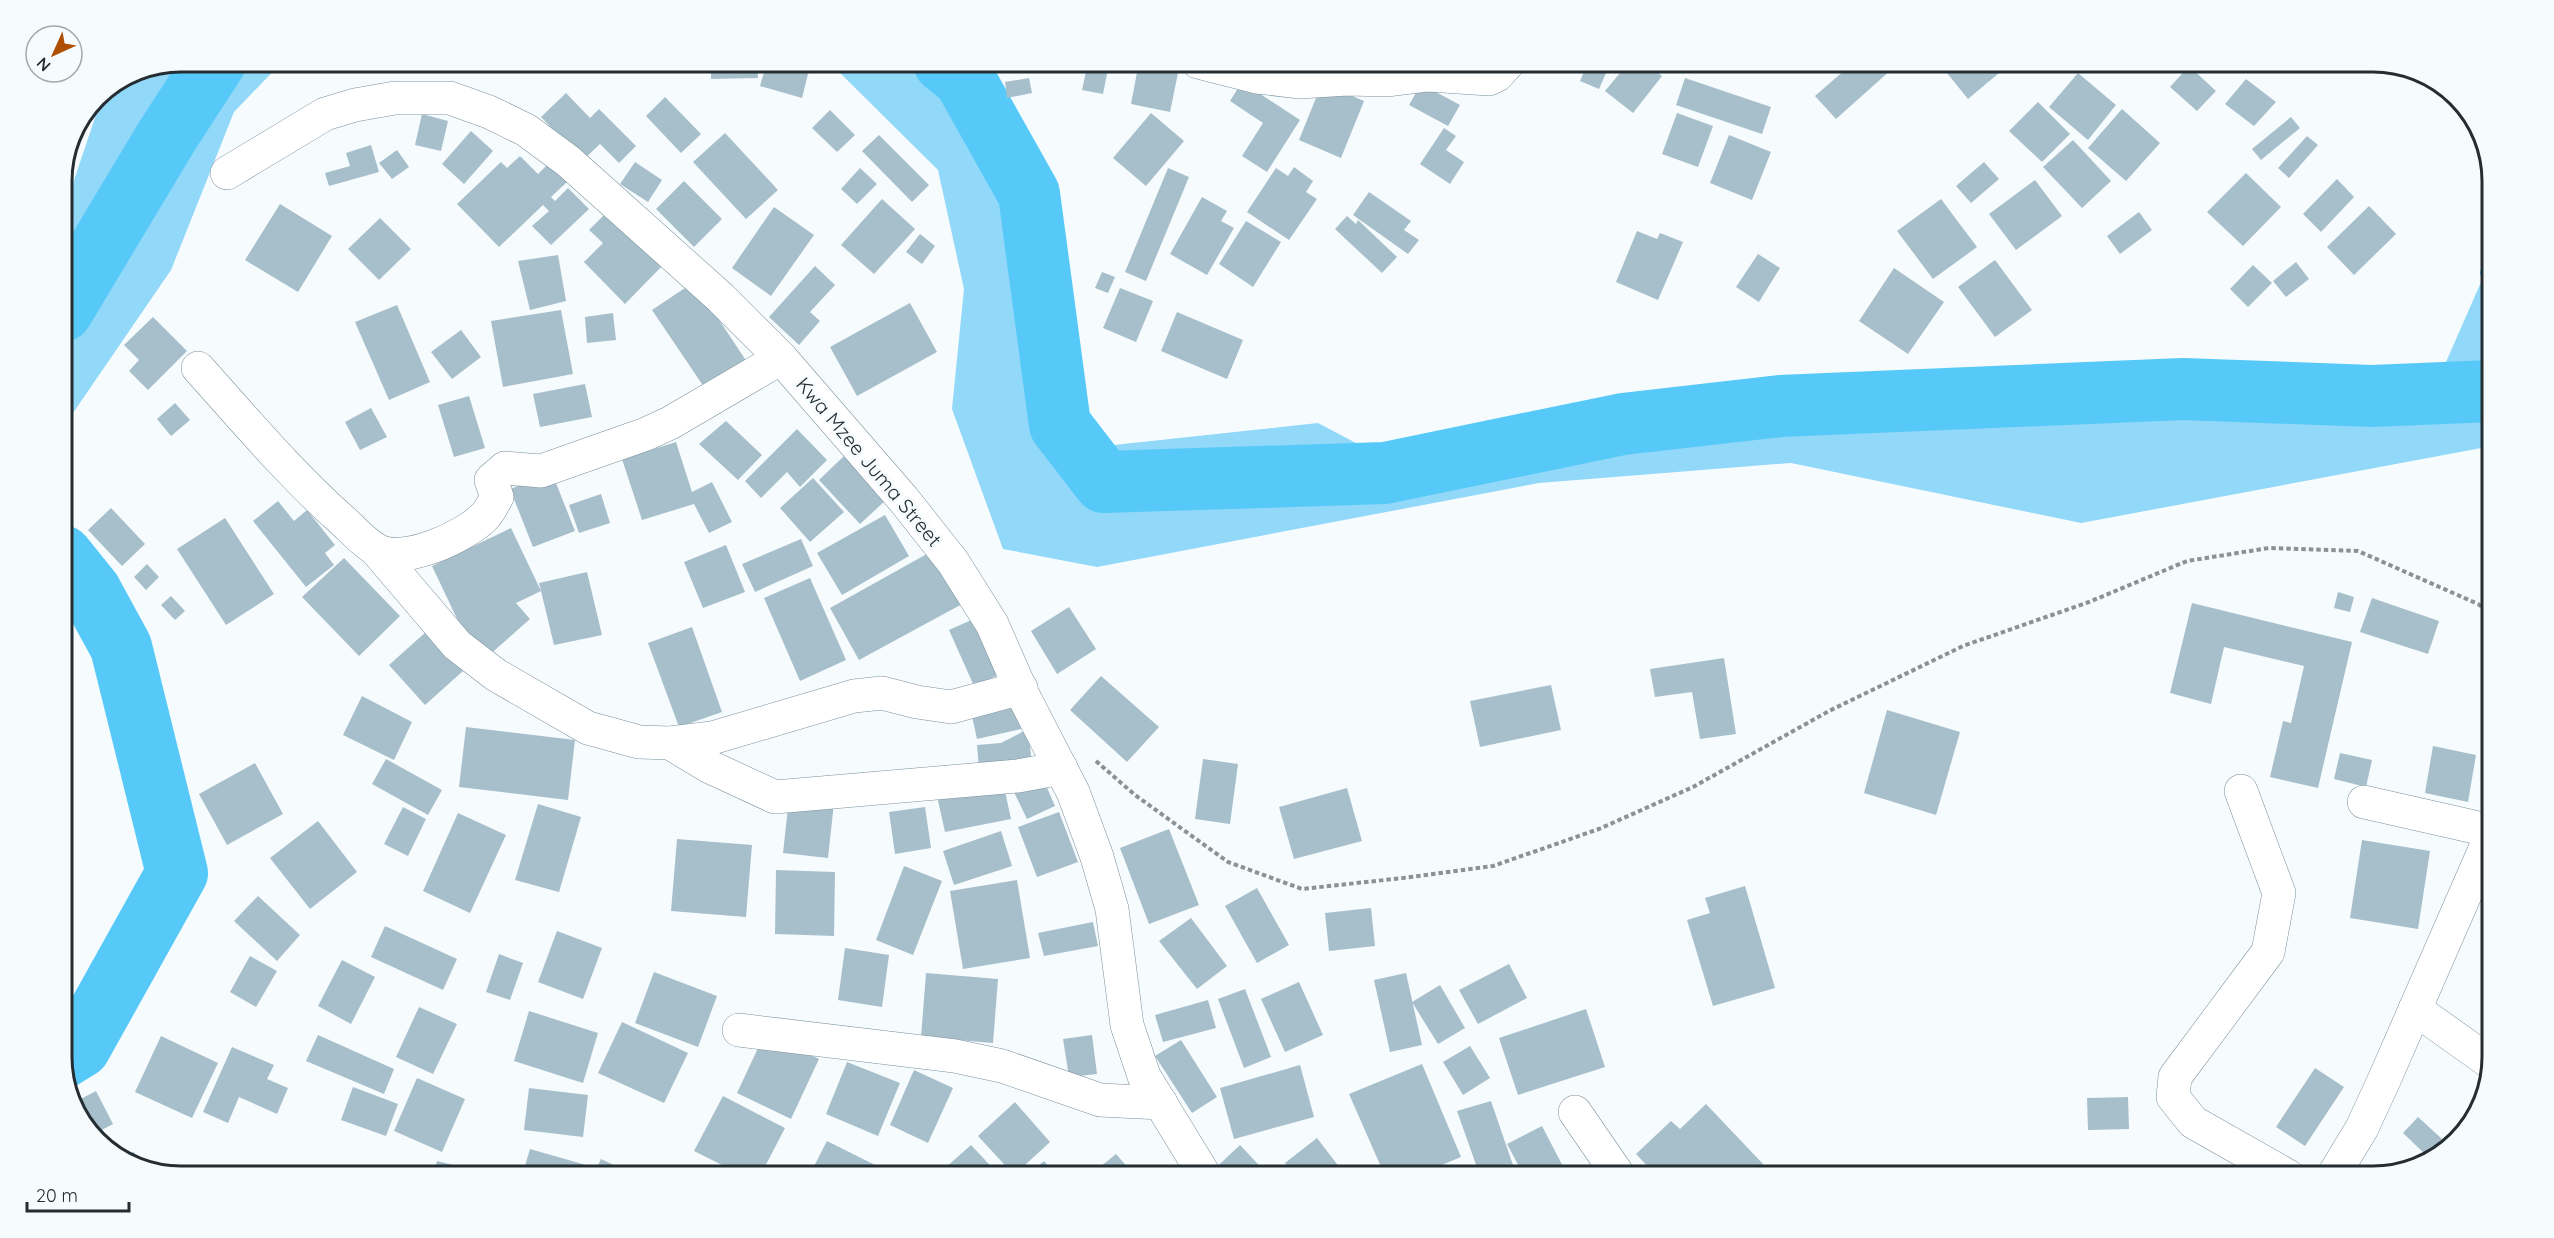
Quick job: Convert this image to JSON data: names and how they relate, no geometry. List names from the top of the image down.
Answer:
{
  "streets": {
    "street": ["Kwa Mzee Juma Street"]
  },
  "scale_bar": "20 m",
  "north": "bottom left"
}
